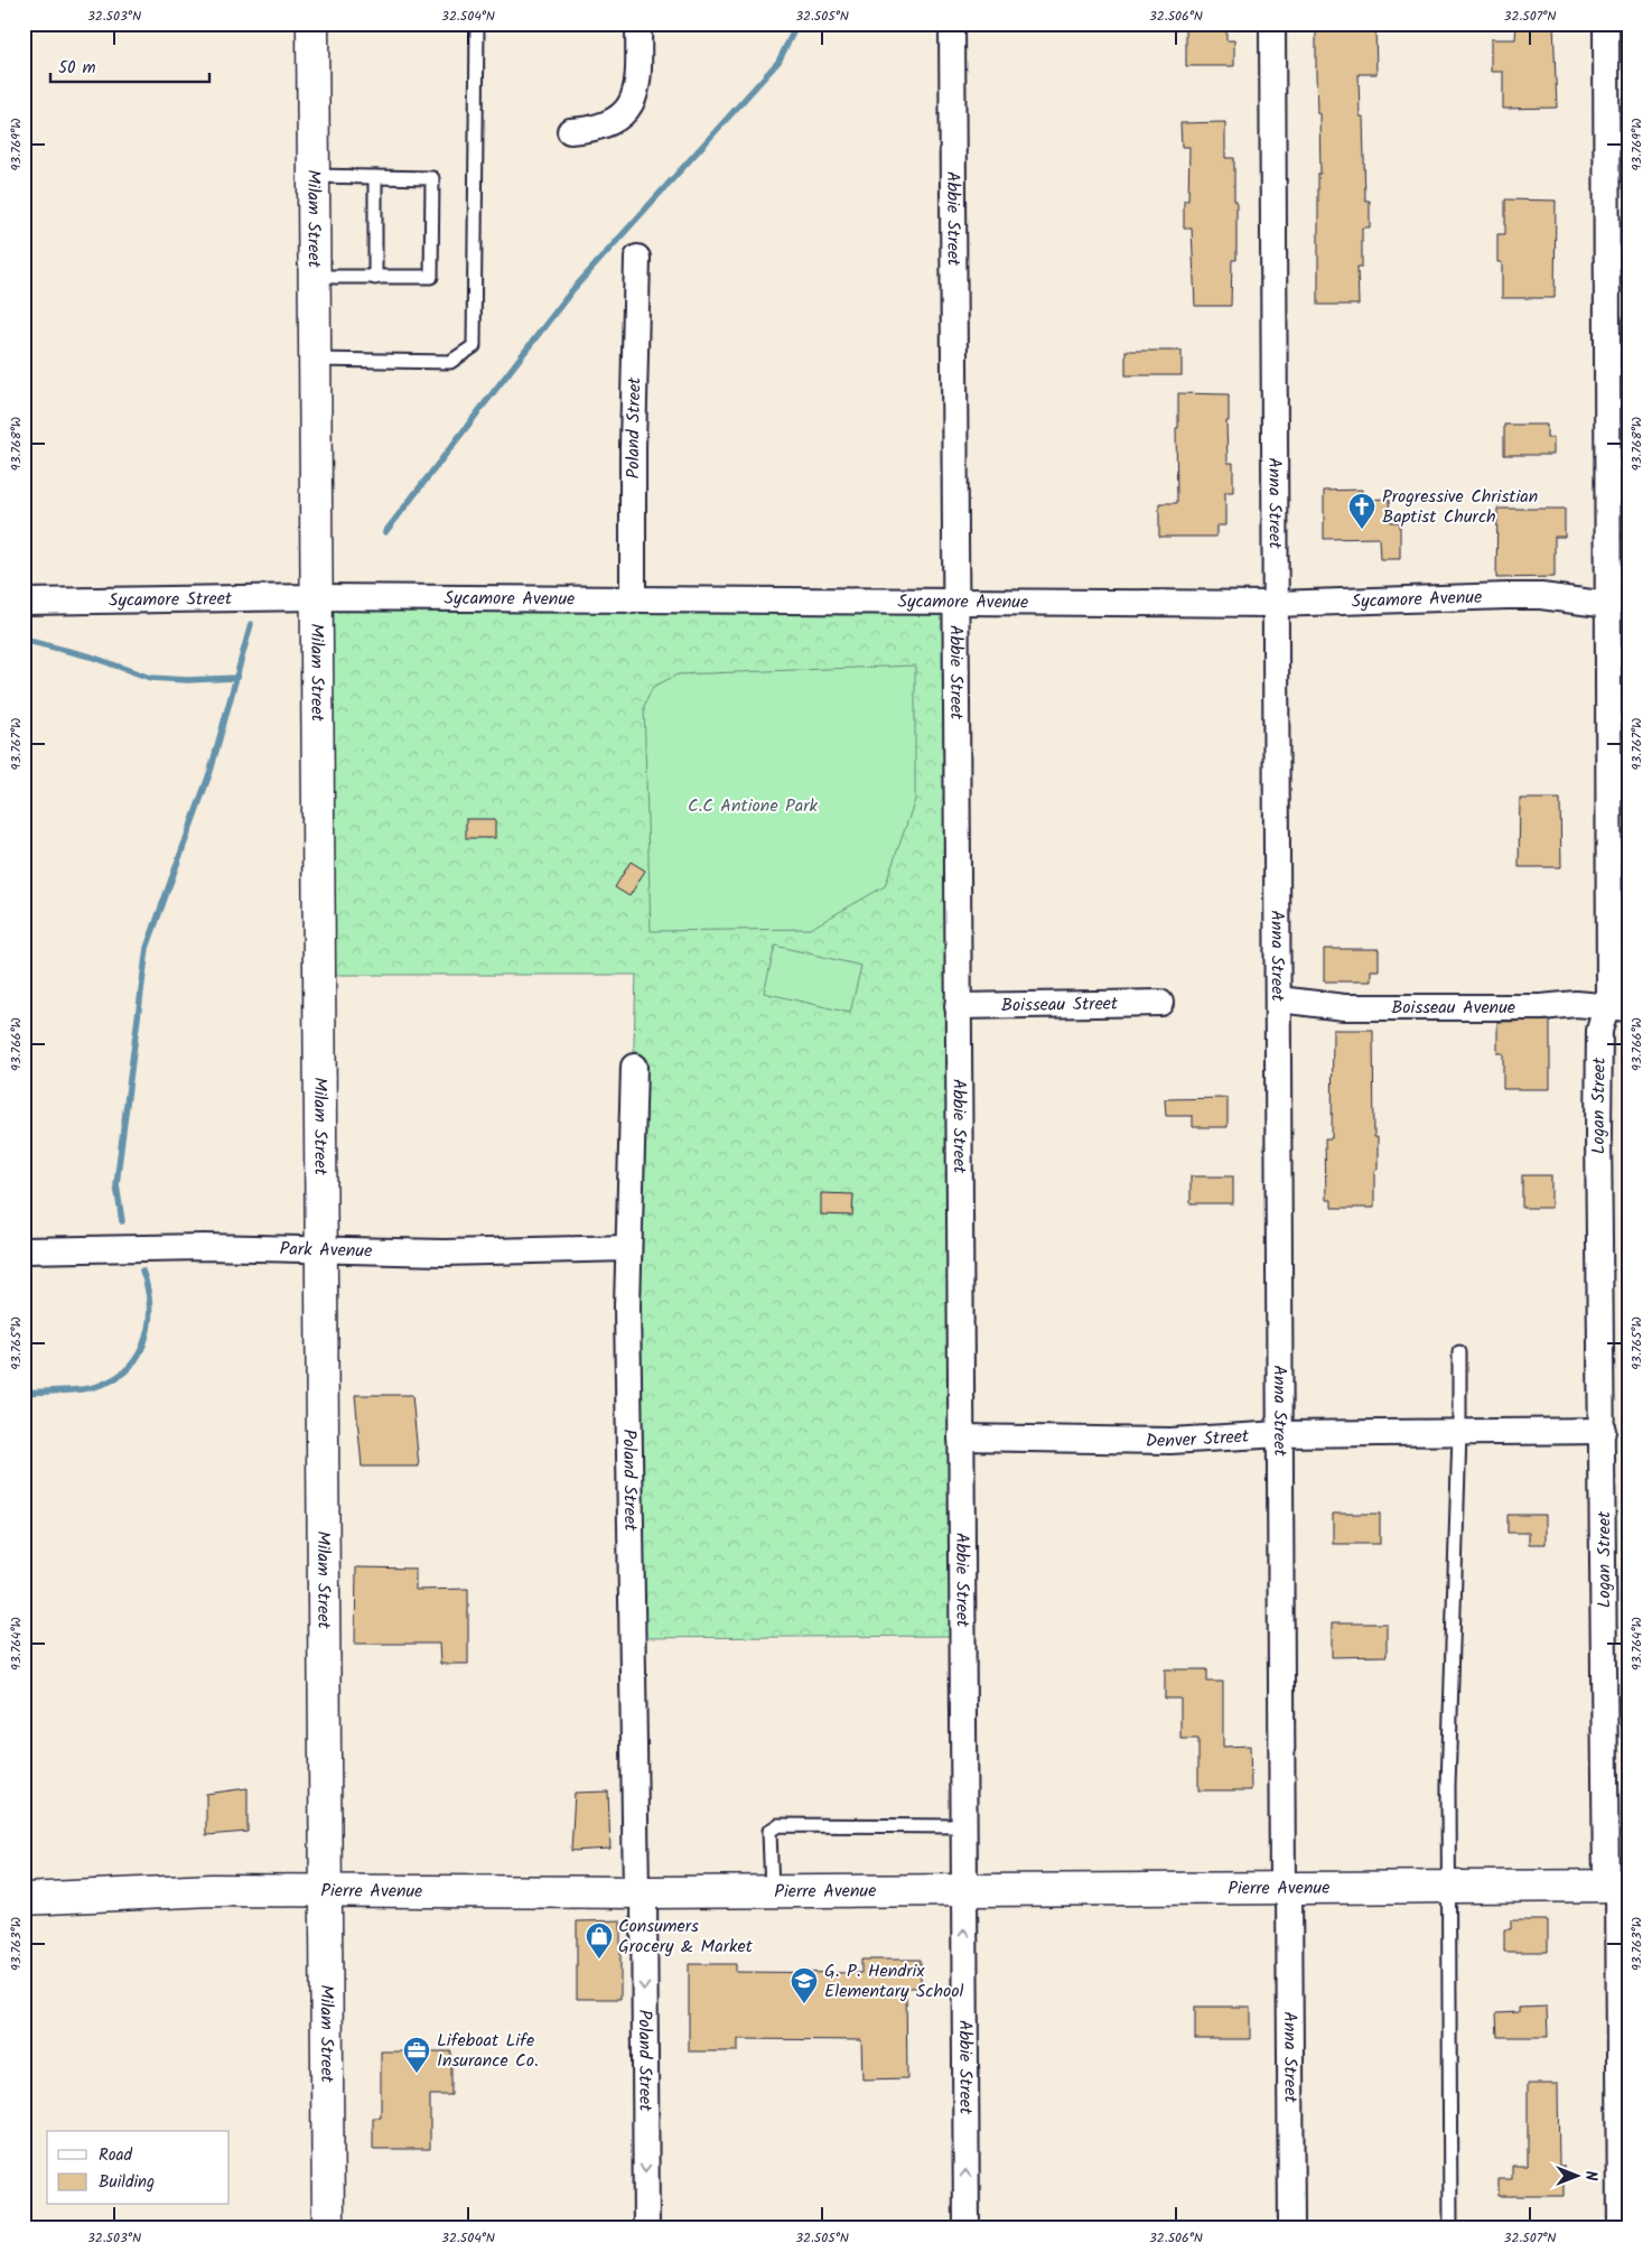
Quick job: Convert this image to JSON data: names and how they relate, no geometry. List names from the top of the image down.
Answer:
{
  "streets": {
    "street": [
      "Milam Street",
      "Abbie Street",
      "Poland Street",
      "Anna Street",
      "Sycamore Street",
      "Sycamore Avenue",
      "Boisseau Street",
      "Boisseau Avenue",
      "Logan Street",
      "Park Avenue",
      "Denver Street",
      "Pierre Avenue"
    ]
  },
  "crossings": [
    ["Milam Street", "Sycamore Street"],
    ["Milam Street", "Sycamore Avenue"],
    ["Milam Street", "Park Avenue"],
    ["Milam Street", "Pierre Avenue"],
    ["Abbie Street", "Sycamore Avenue"],
    ["Abbie Street", "Boisseau Street"],
    ["Abbie Street", "Denver Street"],
    ["Abbie Street", "Pierre Avenue"],
    ["Poland Street", "Sycamore Avenue"],
    ["Poland Street", "Park Avenue"],
    ["Poland Street", "Pierre Avenue"],
    ["Anna Street", "Sycamore Avenue"],
    ["Anna Street", "Boisseau Avenue"],
    ["Anna Street", "Denver Street"],
    ["Anna Street", "Pierre Avenue"],
    ["Sycamore Street", "Sycamore Avenue"],
    ["Sycamore Avenue", "Logan Street"],
    ["Boisseau Avenue", "Logan Street"],
    ["Logan Street", "Denver Street"],
    ["Logan Street", "Pierre Avenue"]
  ],
  "parks": ["C.C Antione Park"],
  "places": {
    "church": ["Progressive Christian Baptist Church"],
    "shop": ["Consumers Grocery & Market"],
    "school or university": ["G. P. Hendrix Elementary School"],
    "office": ["Lifeboat Life Insurance Co."]
  },
  "legend": ["Road", "Building"],
  "scale_bar": "50 m",
  "north": "right",
  "coordinates": [
    "32.503°N",
    "32.504°N",
    "32.505°N",
    "32.506°N",
    "32.507°N",
    "93.769°W",
    "93.768°W",
    "93.767°W",
    "93.766°W",
    "93.765°W",
    "93.764°W",
    "93.763°W"
  ]
}
